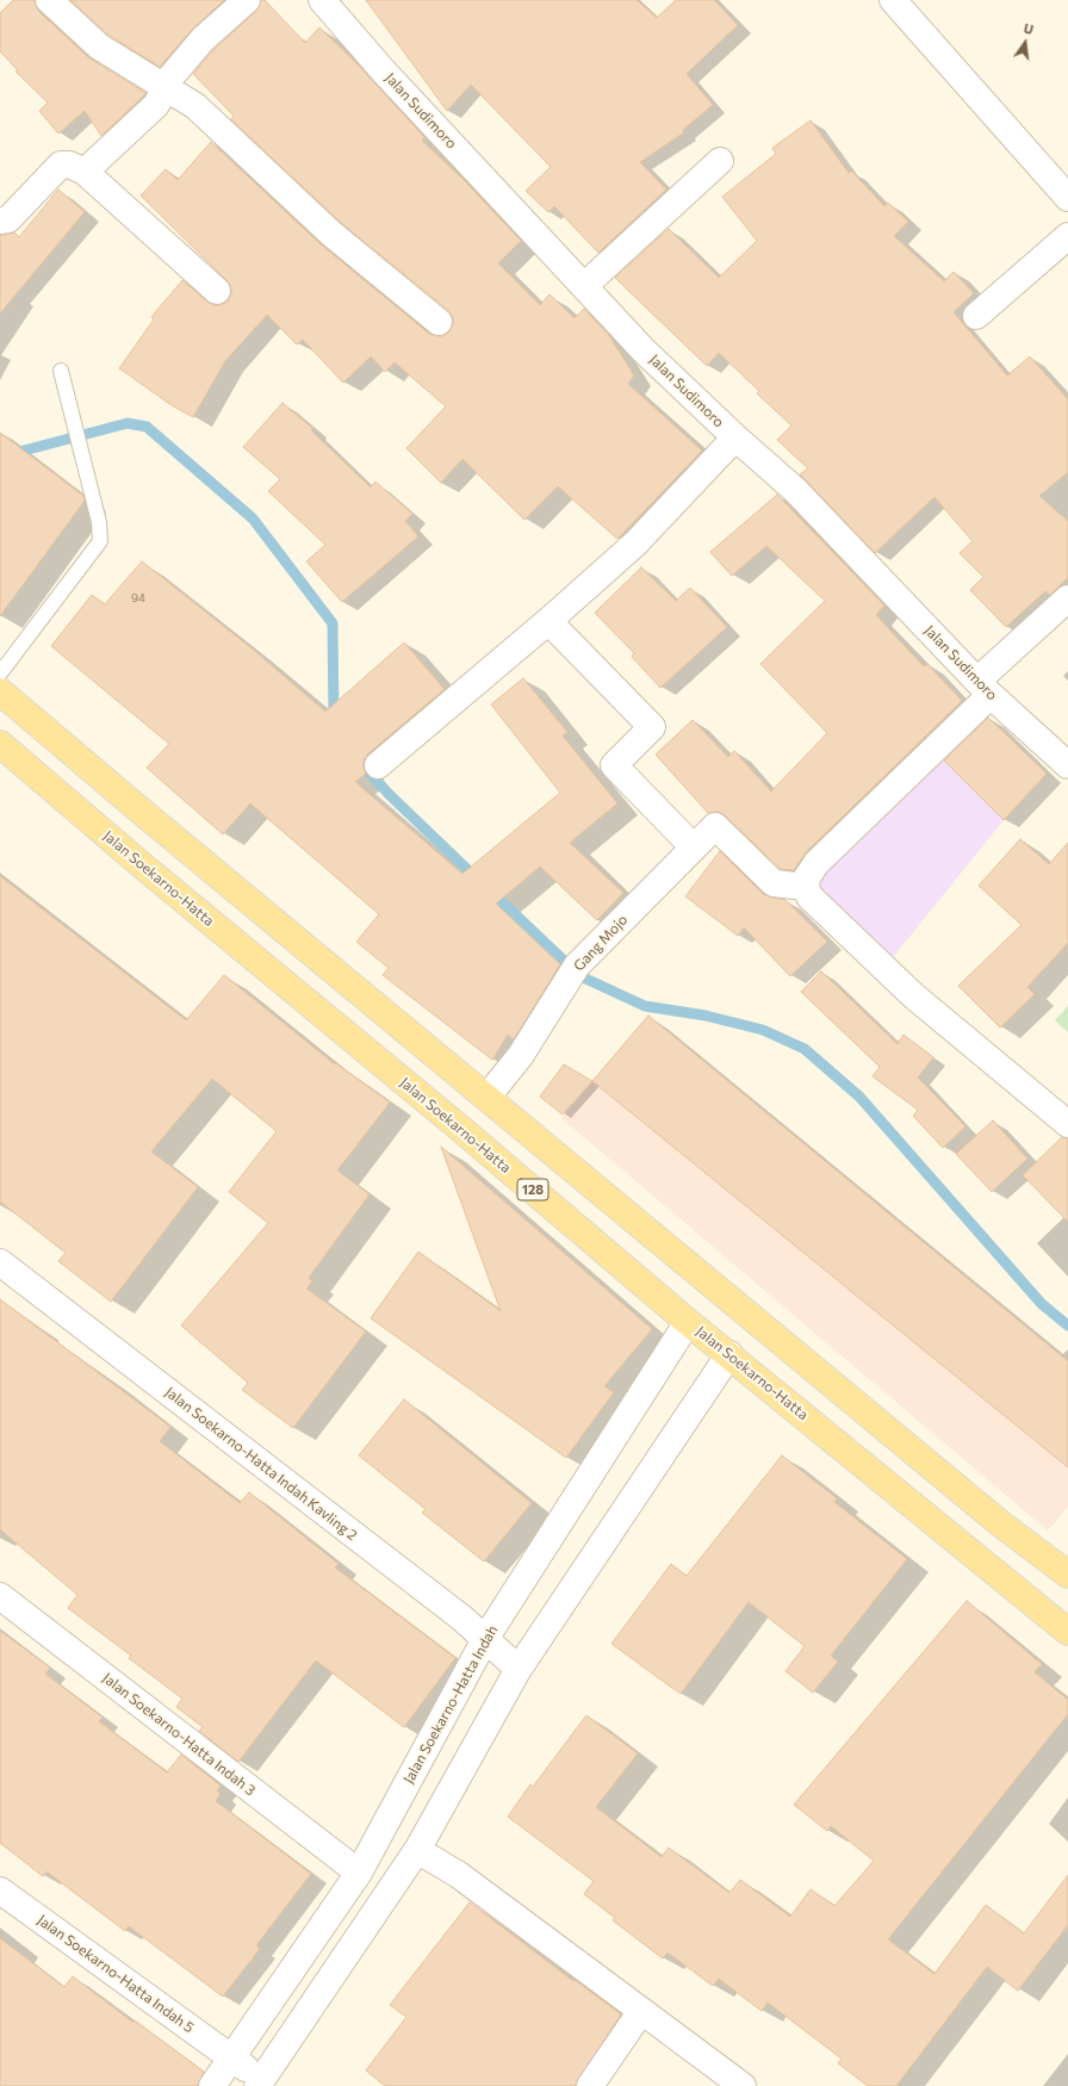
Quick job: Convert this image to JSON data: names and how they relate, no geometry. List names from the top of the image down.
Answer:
{
  "streets": {
    "main road": ["Jalan Soekarno-Hatta", "128"],
    "street": [
      "Jalan Sudimoro",
      "Gang Mojo",
      "Jalan Soekarno-Hatta Indah Kavling 2",
      "Jalan Soekarno-Hatta Indah",
      "Jalan Soekarno-Hatta Indah 3",
      "Jalan Soekarno-Hatta Indah 5"
    ]
  },
  "crossings": [
    ["Jalan Soekarno-Hatta", "Jalan Soekarno-Hatta Indah"],
    ["Jalan Soekarno-Hatta Indah Kavling 2", "Jalan Soekarno-Hatta Indah"],
    ["Jalan Soekarno-Hatta Indah", "Jalan Soekarno-Hatta Indah 3"],
    ["Jalan Soekarno-Hatta Indah", "Jalan Soekarno-Hatta Indah 5"]
  ],
  "house_numbers": ["94"],
  "north": "top"
}
